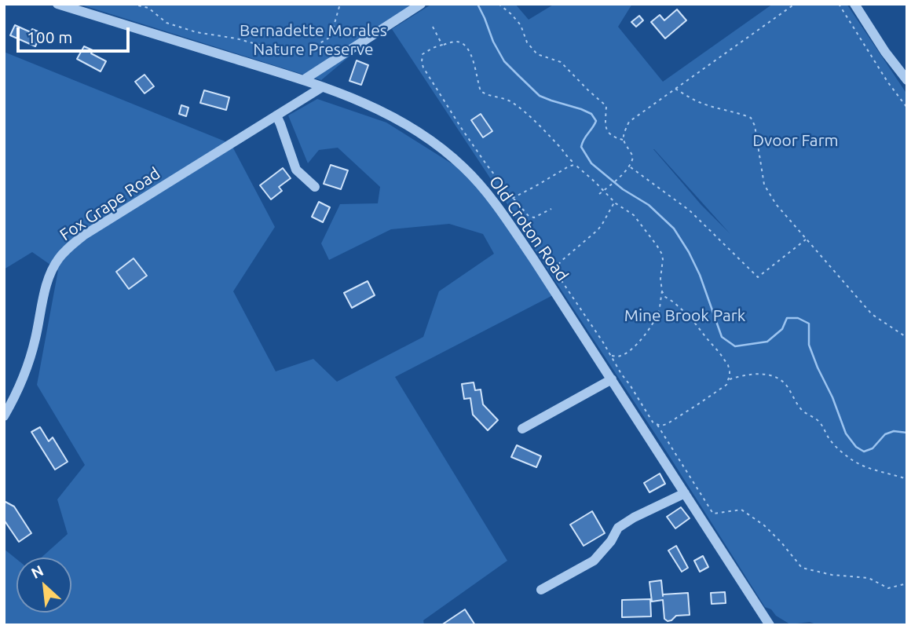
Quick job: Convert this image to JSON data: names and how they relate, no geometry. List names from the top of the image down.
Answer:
{
  "streets": {
    "street": ["Fox Grape Road", "Old Croton Road"]
  },
  "crossings": [
    ["Fox Grape Road", "Old Croton Road"]
  ],
  "parks": ["Bernadette Morales Nature Preserve", "Dvoor Farm", "Mine Brook Park"],
  "scale_bar": "100 m",
  "north": "top left"
}
